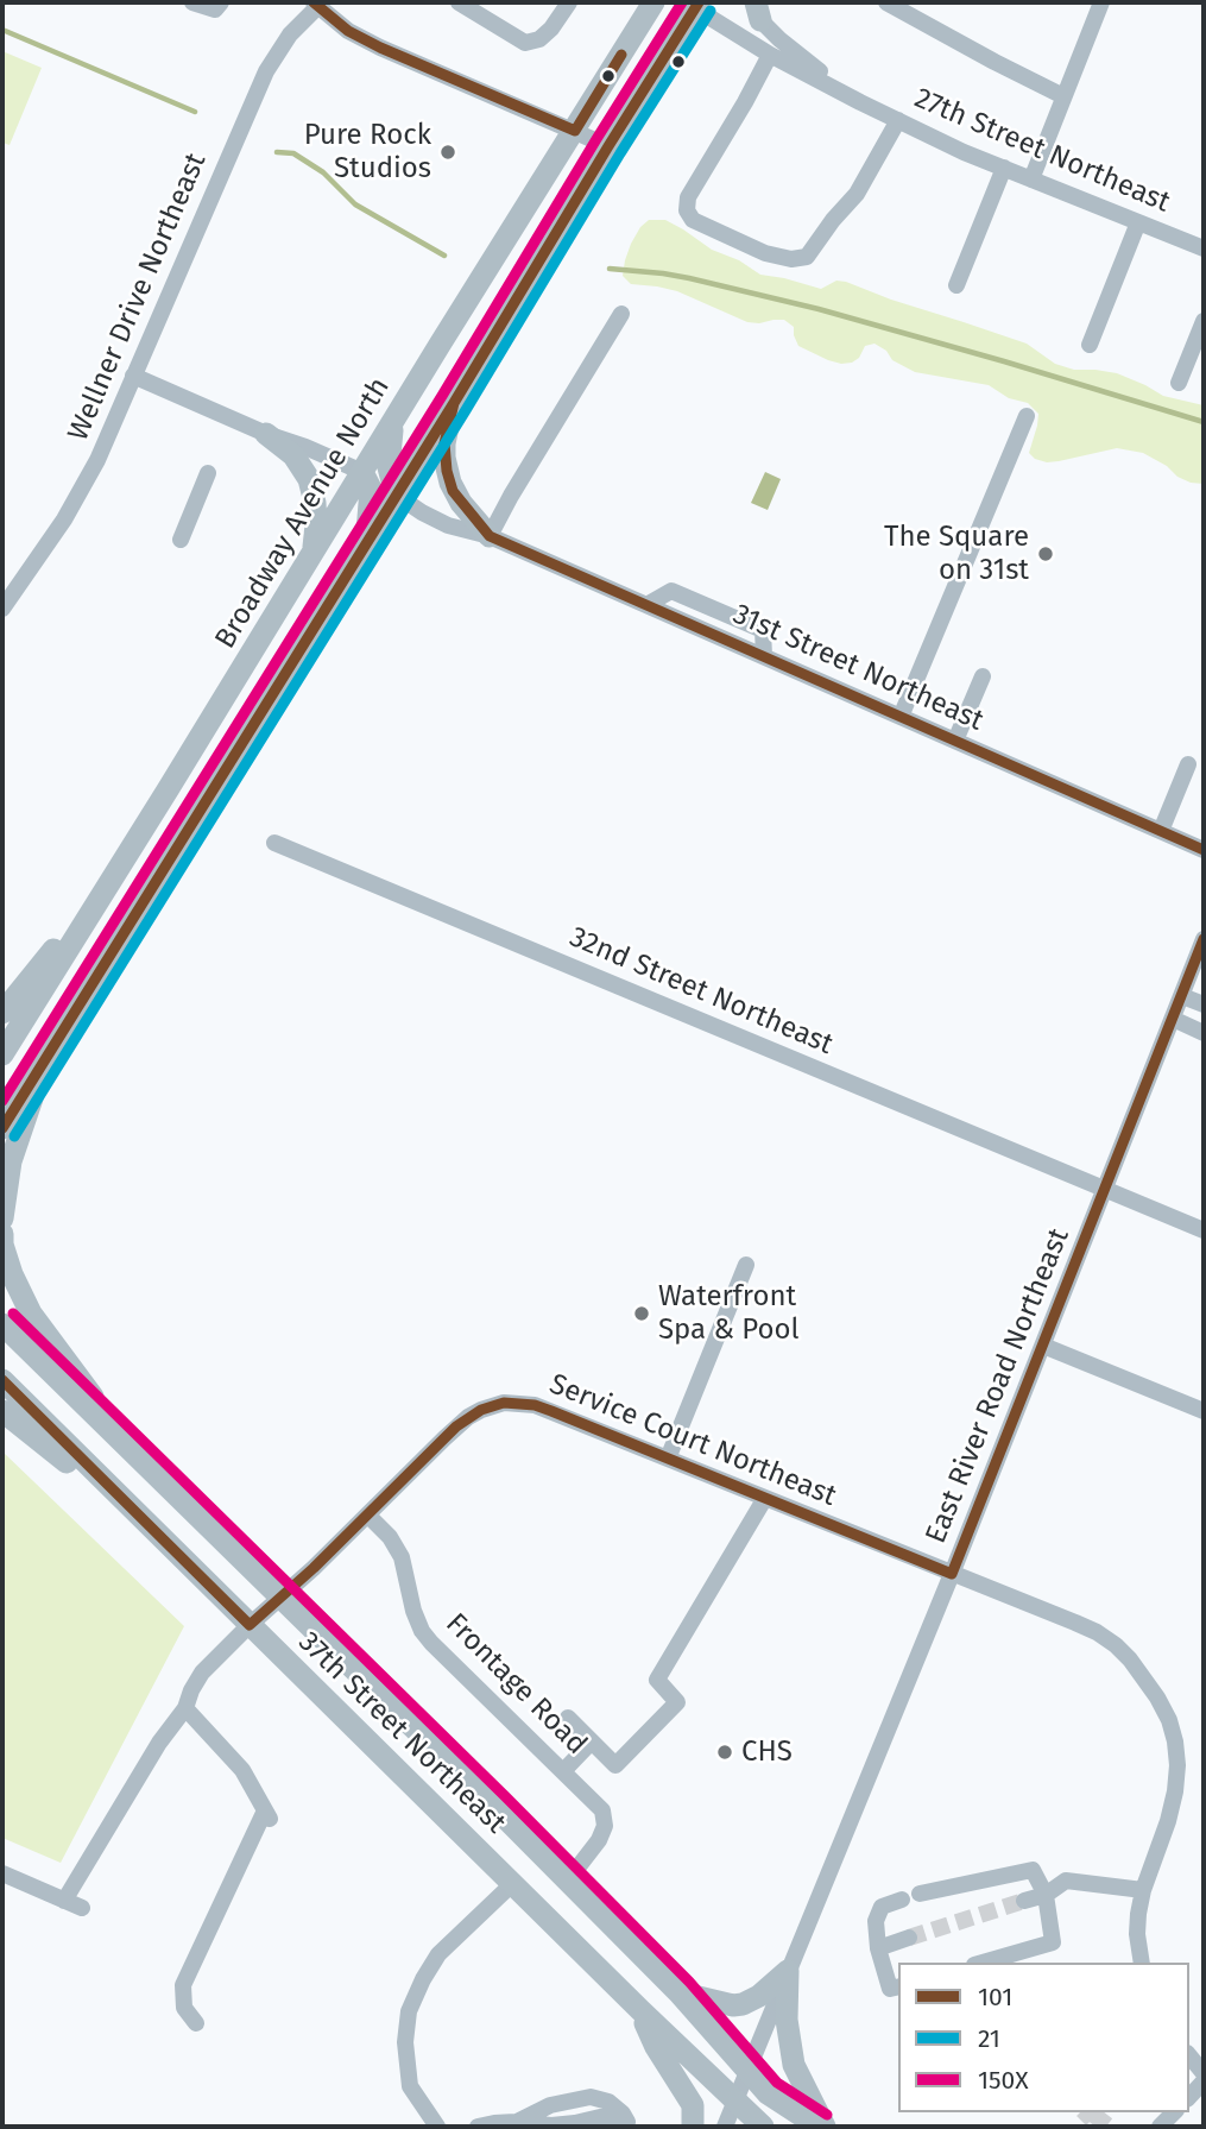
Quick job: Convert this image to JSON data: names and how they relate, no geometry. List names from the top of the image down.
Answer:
{
  "streets": {
    "main road": ["Broadway Avenue North", "37th Street Northeast"],
    "street": [
      "27th Street Northeast",
      "Wellner Drive Northeast",
      "31st Street Northeast",
      "32nd Street Northeast",
      "East River Road Northeast",
      "Service Court Northeast",
      "Frontage Road"
    ]
  },
  "crossings": [
    ["32nd Street Northeast", "East River Road Northeast"],
    ["East River Road Northeast", "Service Court Northeast"],
    ["East River Road Northeast", "37th Street Northeast"],
    ["Service Court Northeast", "Frontage Road"],
    ["Service Court Northeast", "37th Street Northeast"],
    ["Frontage Road", "37th Street Northeast"]
  ],
  "places": [
    "Pure Rock Studios",
    "The Square on 31st",
    "Waterfront Spa & Pool",
    "CHS"
  ],
  "lines": ["transit line 101", "transit line 150X", "transit line 21"],
  "legend": ["101", "21", "150X"]
}
